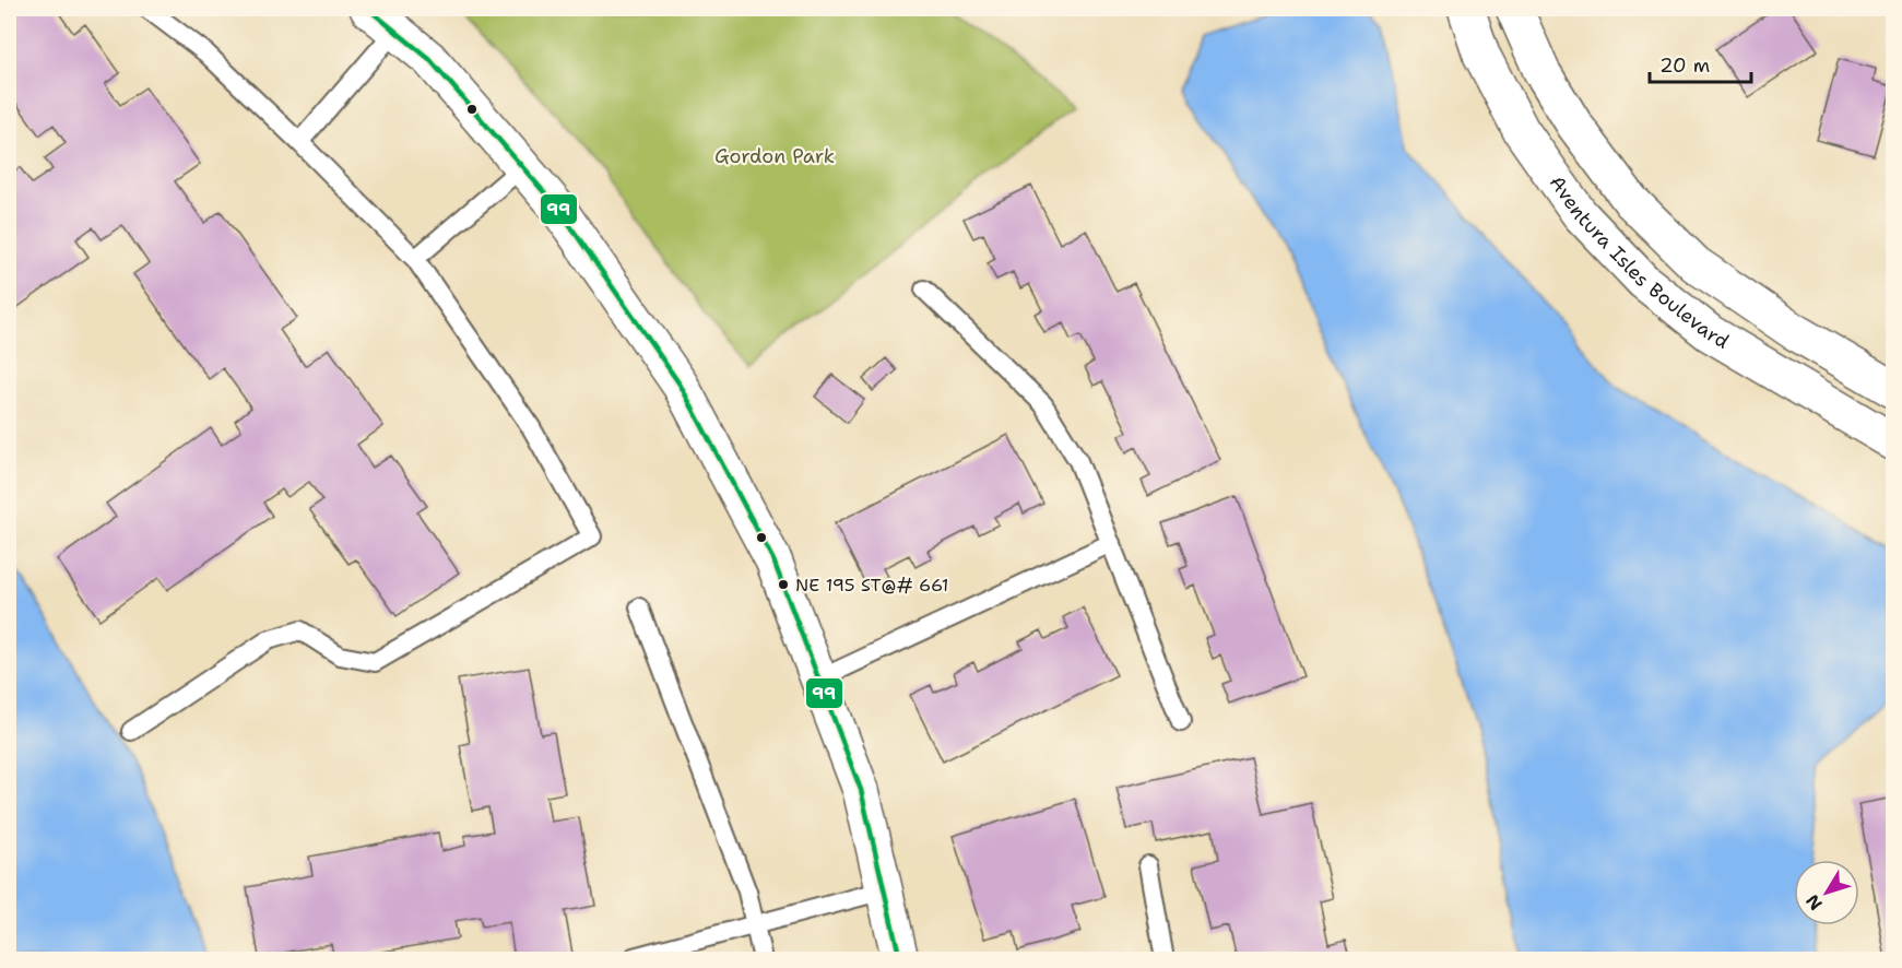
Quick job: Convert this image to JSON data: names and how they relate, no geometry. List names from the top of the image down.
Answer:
{
  "streets": {
    "street": ["Aventura Isles Boulevard"]
  },
  "parks": ["Gordon Park"],
  "places": ["NE 195 ST@# 661"],
  "lines": ["transit line 99"],
  "scale_bar": "20 m",
  "north": "bottom left"
}
